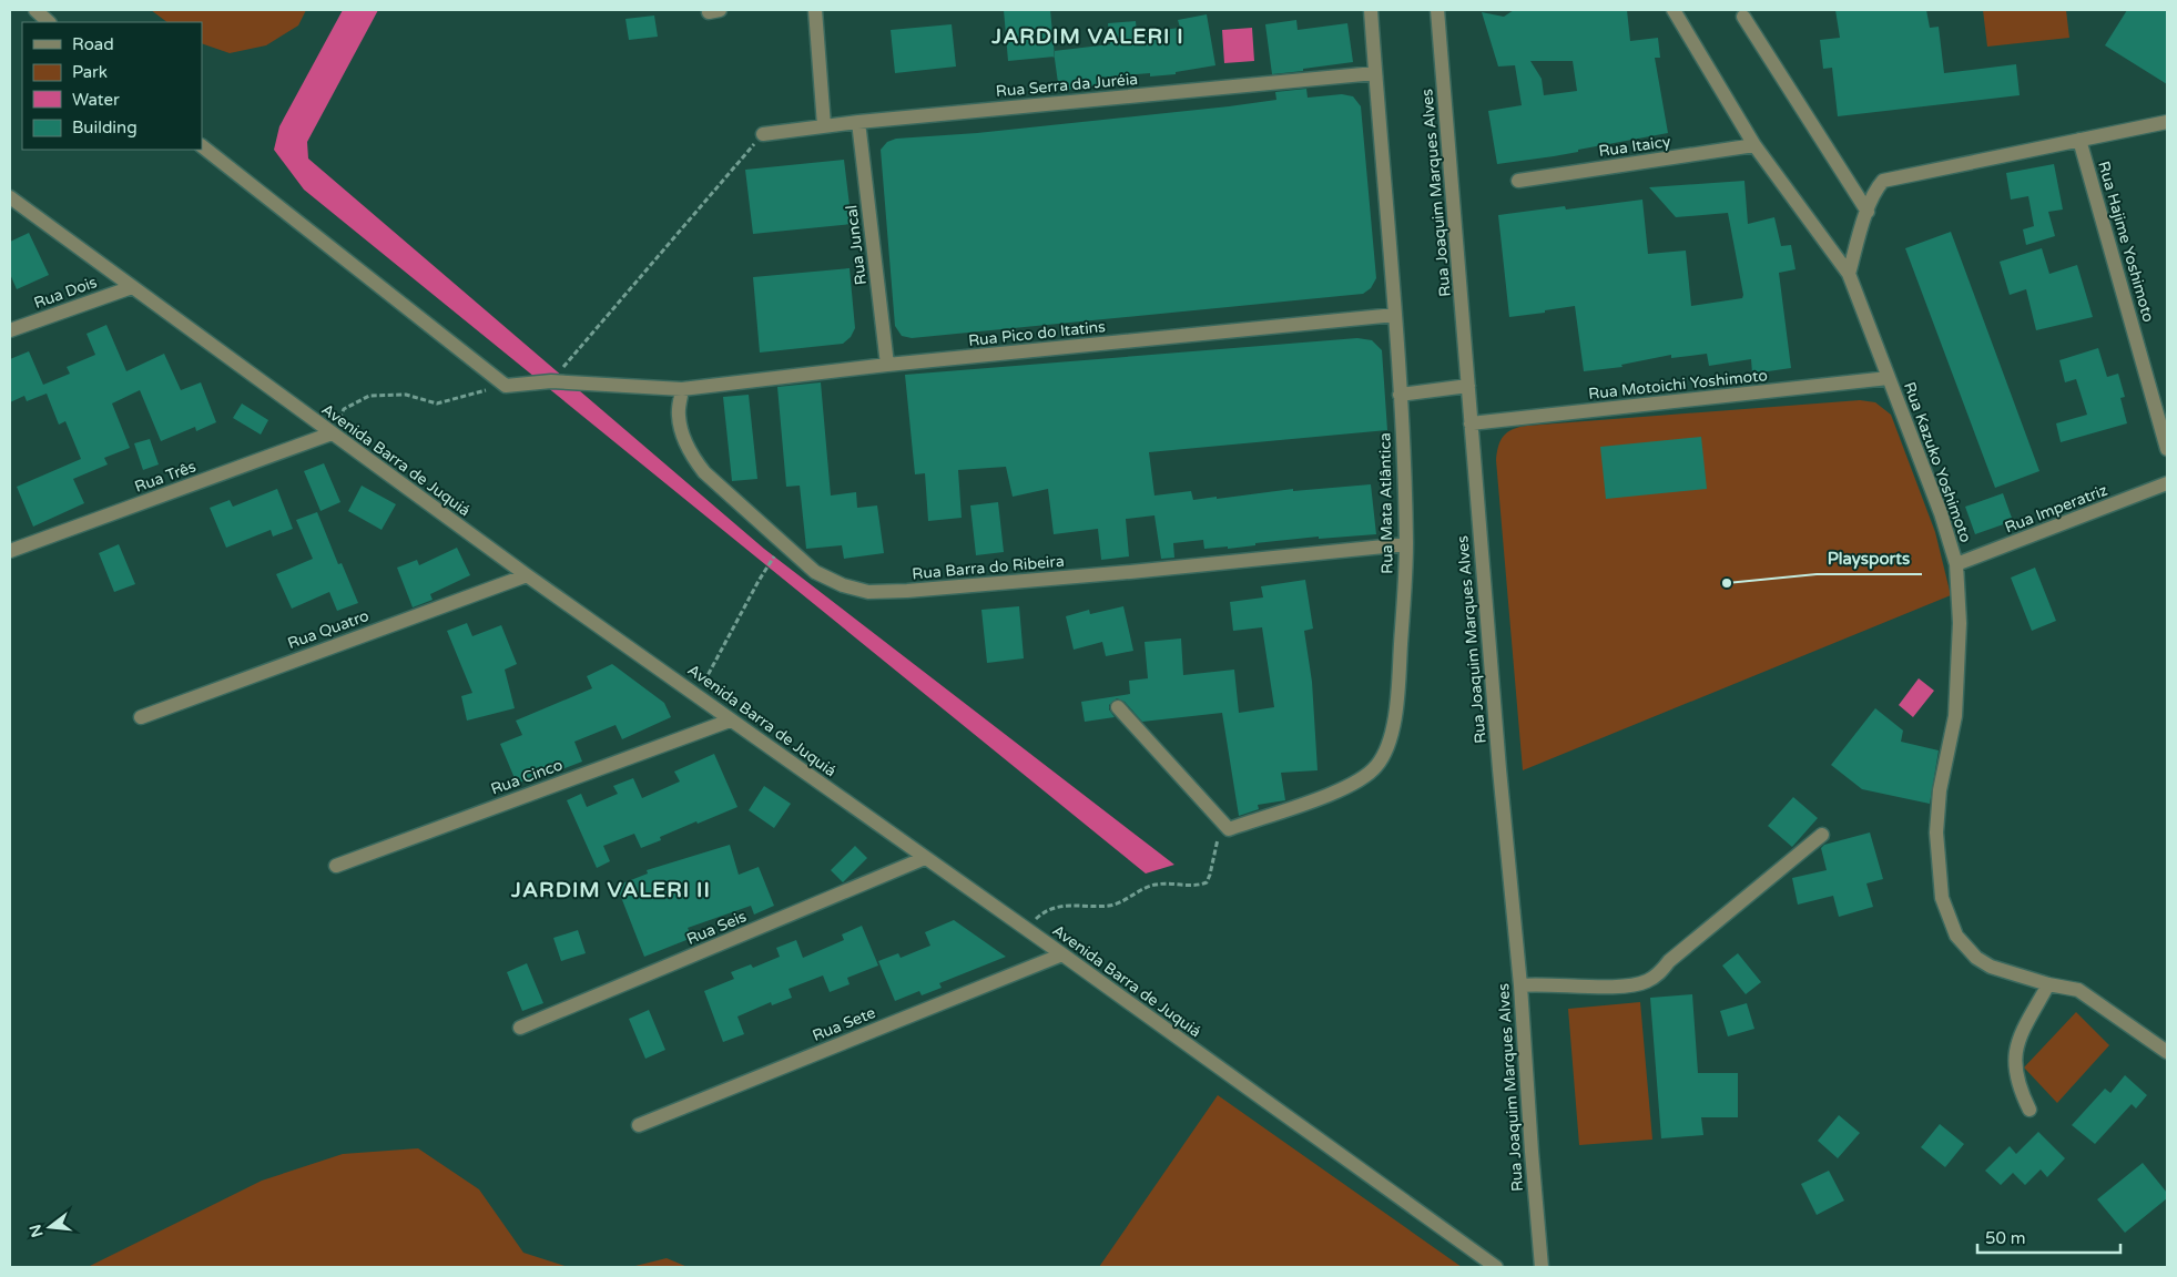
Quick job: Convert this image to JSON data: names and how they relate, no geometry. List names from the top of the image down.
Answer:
{
  "streets": {
    "street": [
      "Rua Serra da Juréia",
      "Rua Itaicy",
      "Rua Joaquim Marques Alves",
      "Rua Hajime Yoshimoto",
      "Rua Juncal",
      "Rua Dois",
      "Rua Pico do Itatins",
      "Rua Motoichi Yoshimoto",
      "Avenida Barra de Juquiá",
      "Rua Kazuko Yoshimoto",
      "Rua Três",
      "Rua Mata Atlântica",
      "Rua Imperatriz",
      "Rua Barra do Ribeira",
      "Rua Quatro",
      "Rua Cinco",
      "Rua Seis",
      "Rua Sete"
    ]
  },
  "crossings": [
    ["Rua Serra da Juréia", "Rua Juncal"],
    ["Rua Serra da Juréia", "Rua Mata Atlântica"],
    ["Rua Itaicy", "Rua Kazuko Yoshimoto"],
    ["Rua Joaquim Marques Alves", "Rua Motoichi Yoshimoto"],
    ["Rua Juncal", "Rua Pico do Itatins"],
    ["Rua Dois", "Avenida Barra de Juquiá"],
    ["Rua Pico do Itatins", "Rua Mata Atlântica"],
    ["Rua Pico do Itatins", "Rua Barra do Ribeira"],
    ["Rua Motoichi Yoshimoto", "Rua Kazuko Yoshimoto"],
    ["Avenida Barra de Juquiá", "Rua Três"],
    ["Avenida Barra de Juquiá", "Rua Quatro"],
    ["Avenida Barra de Juquiá", "Rua Cinco"],
    ["Avenida Barra de Juquiá", "Rua Seis"],
    ["Avenida Barra de Juquiá", "Rua Sete"],
    ["Rua Kazuko Yoshimoto", "Rua Imperatriz"],
    ["Rua Mata Atlântica", "Rua Barra do Ribeira"]
  ],
  "districts": ["JARDIM VALERI I", "JARDIM VALERI II"],
  "places": ["Playsports"],
  "legend": [
    "Road",
    "Park",
    "Water",
    "Building"
  ],
  "scale_bar": "50 m",
  "north": "left"
}
